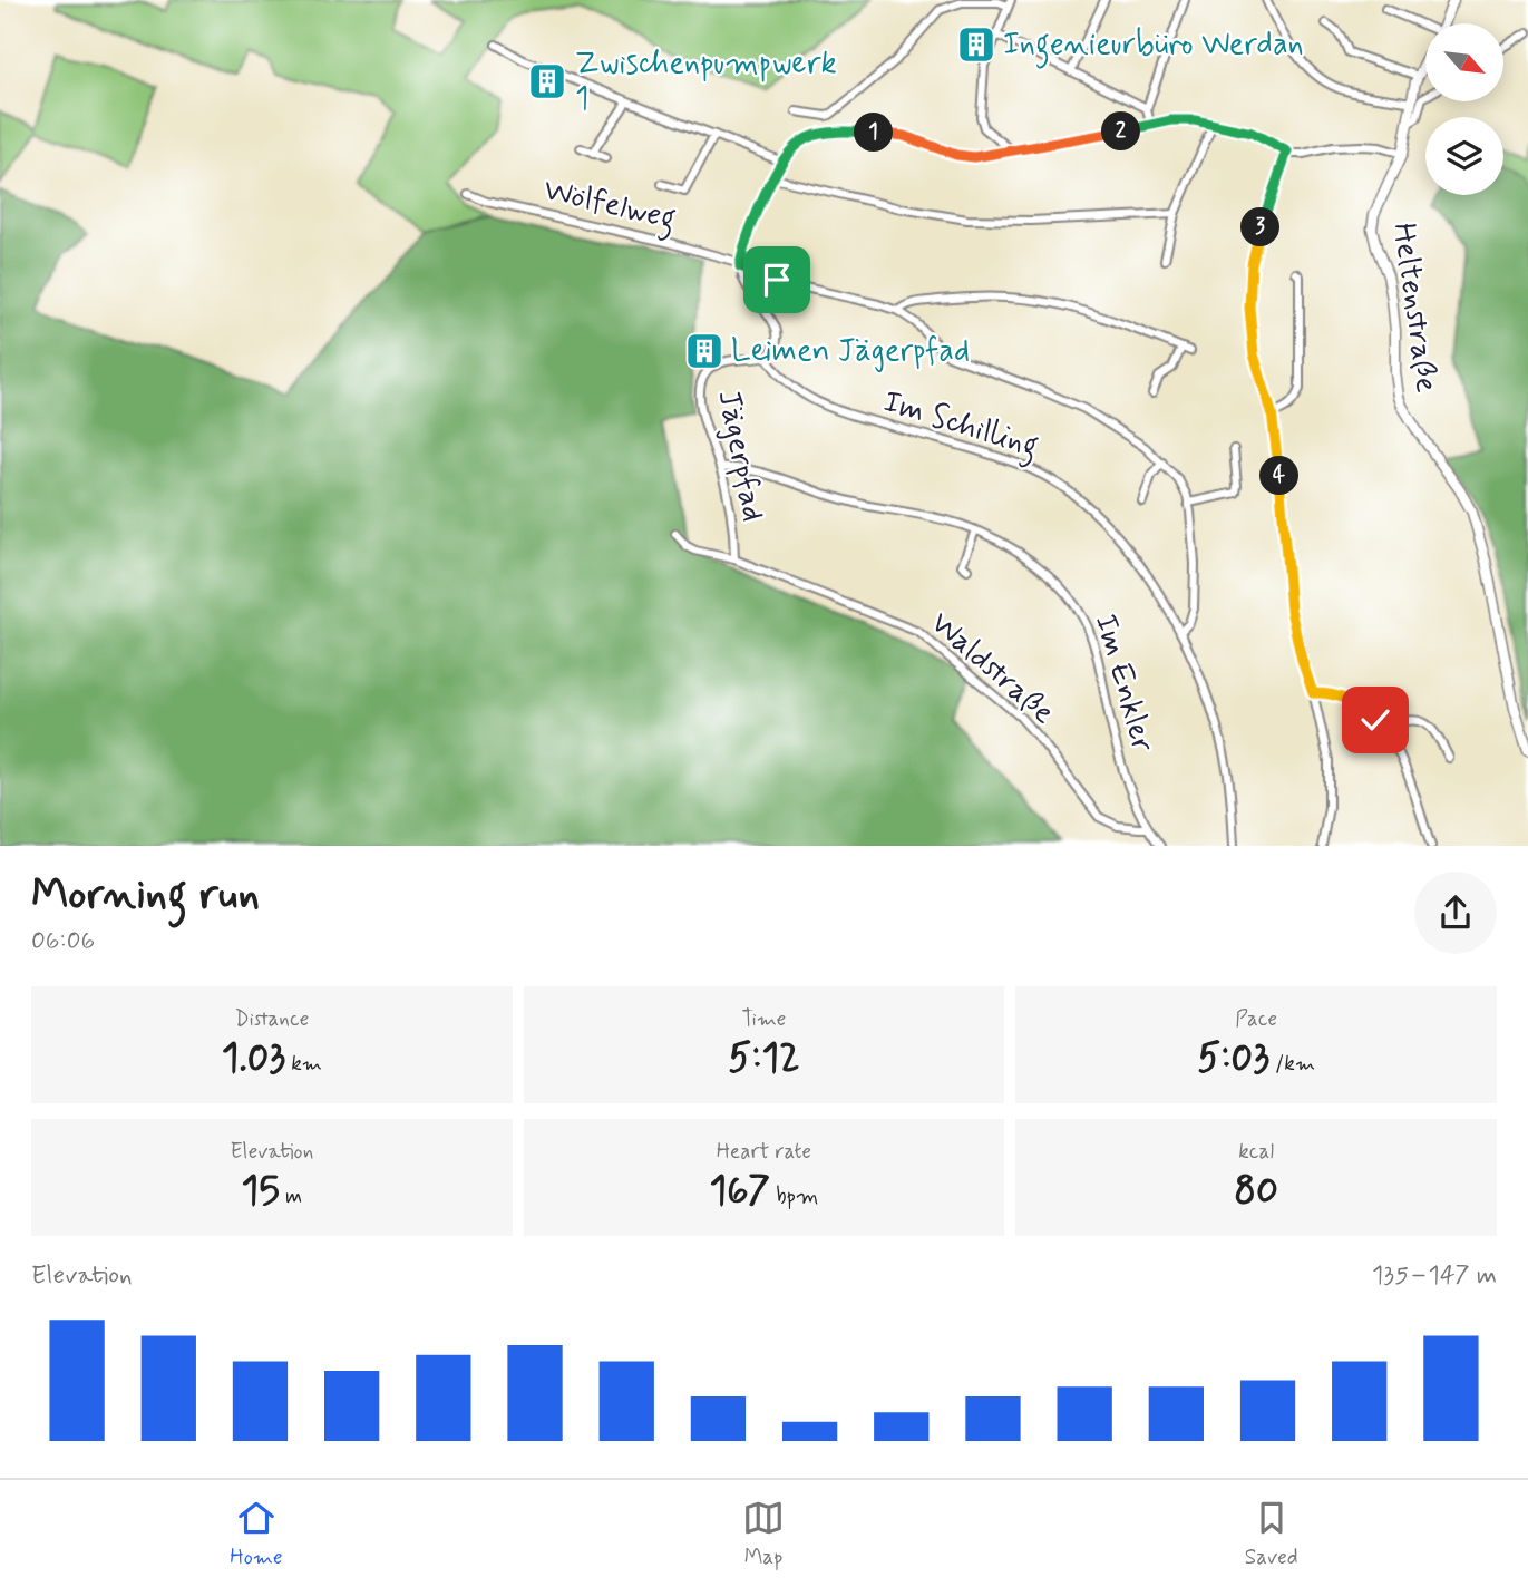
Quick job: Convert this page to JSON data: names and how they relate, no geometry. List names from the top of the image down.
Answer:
{
  "streets": {
    "street": [
      "Wölfelweg",
      "Heltenstraße",
      "Im Schilling",
      "Jägerpfad",
      "Waldstraße",
      "Im Enkler"
    ]
  },
  "crossings": [
    ["Wölfelweg", "Jägerpfad"],
    ["Im Schilling", "Jägerpfad"],
    ["Jägerpfad", "Waldstraße"],
    ["Jägerpfad", "Im Enkler"],
    ["Waldstraße", "Im Enkler"]
  ],
  "places": {
    "building": ["Ingenieurbüro Werdan", "Zwischenpumpwerk 1", "Leimen Jägerpfad"]
  },
  "north": "bottom right",
  "page": {
    "pins": [
      "2",
      "1",
      "3",
      "4"
    ],
    "heading": ["Morning run", "06:06"],
    "stats": [
      ["Distance", "1.03 km"],
      ["Time", "5:12"],
      ["Pace", "5:03 /km"],
      ["Elevation", "15 m"],
      ["Heart rate", "167 bpm"],
      ["kcal", "80"]
    ],
    "chart": ["Elevation", "135–147 m"],
    "tabs": ["Home", "Map", "Saved"]
  }
}
